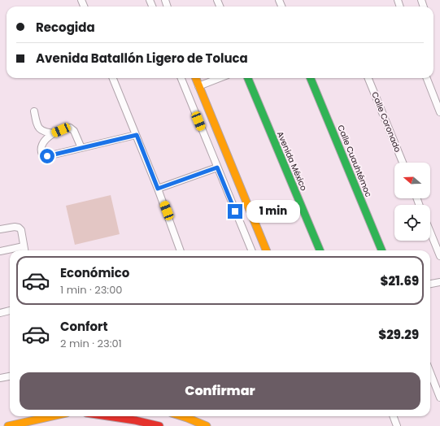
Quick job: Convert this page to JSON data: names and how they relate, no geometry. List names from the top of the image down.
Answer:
{
  "streets": {
    "street": ["Calle Coronado", "Avenida México", "Calle Cuauhtémoc"]
  },
  "north": "left",
  "page": {
    "banner": ["Recogida", "Avenida Batallón Ligero de Toluca"],
    "bubble": "1 min",
    "list": [
      {
        "name": "Económico",
        "note": "1 min · 23:00",
        "value": "$21.69"
      },
      {
        "name": "Confort",
        "note": "2 min · 23:01",
        "value": "$29.29"
      }
    ],
    "buttons": "Confirmar"
  }
}
